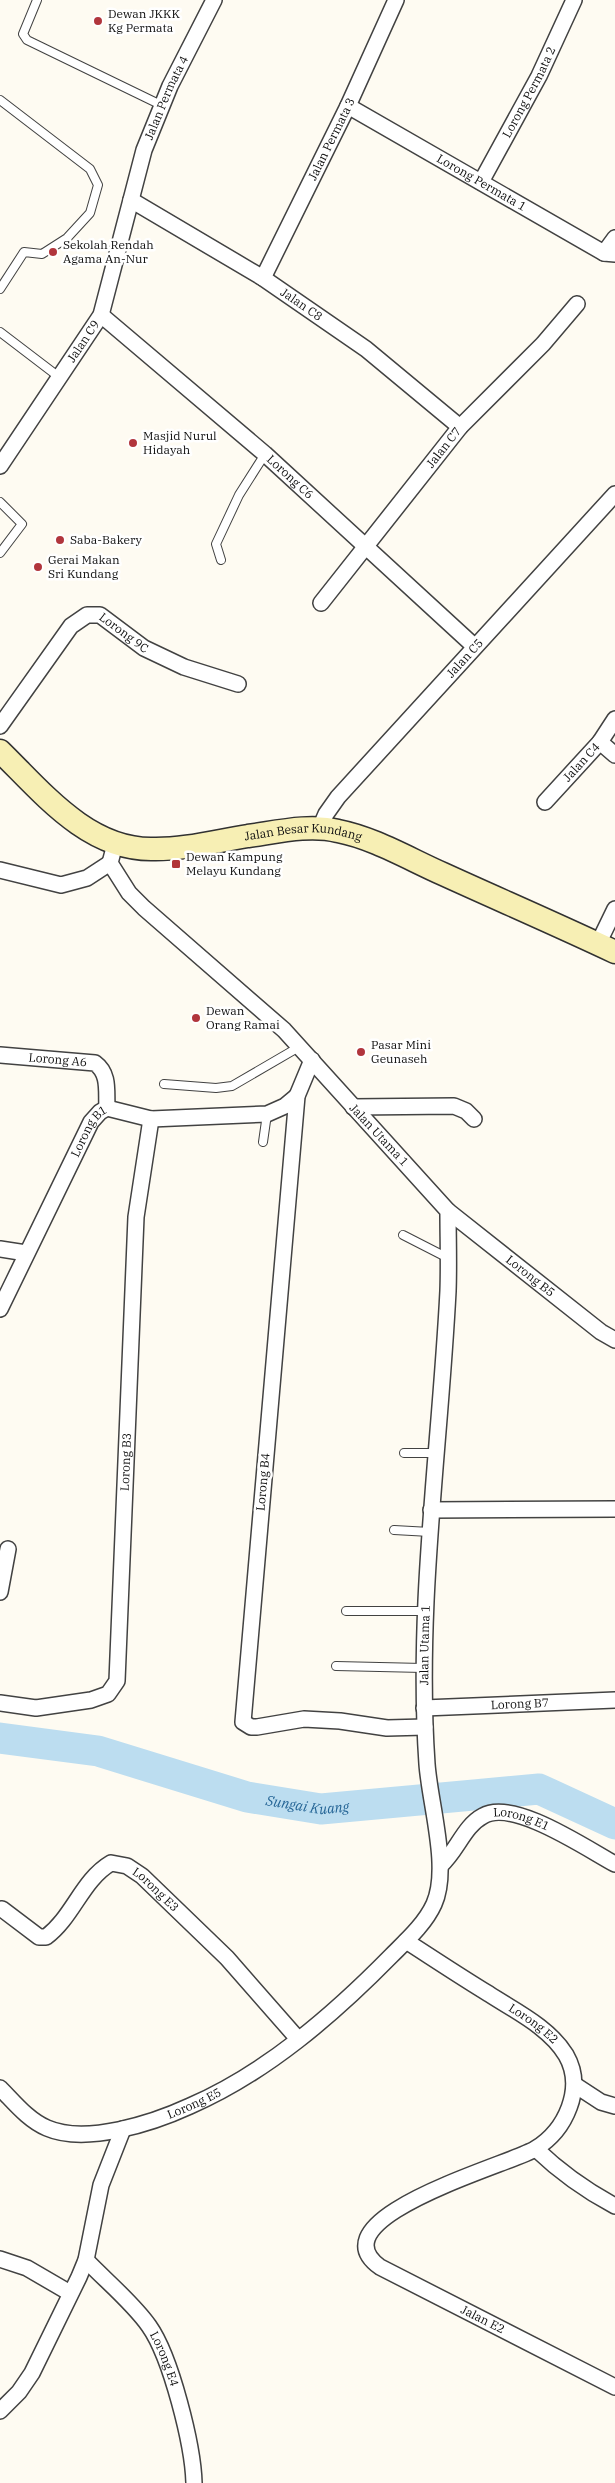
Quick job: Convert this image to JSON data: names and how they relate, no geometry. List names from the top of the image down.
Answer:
{
  "streets": {
    "main road": ["Jalan Besar Kundang"],
    "street": [
      "Lorong Permata 2",
      "Jalan Permata 4",
      "Jalan Permata 3",
      "Lorong Permata 1",
      "Jalan C8",
      "Jalan C9",
      "Jalan C7",
      "Lorong C6",
      "Lorong 9C",
      "Jalan C5",
      "Jalan C4",
      "Lorong A6",
      "Jalan Utama 1",
      "Lorong B1",
      "Lorong B5",
      "Lorong B3",
      "Lorong B4",
      "Lorong B7",
      "Lorong E1",
      "Lorong E3",
      "Lorong E2",
      "Lorong E5",
      "Jalan E2",
      "Lorong E4"
    ]
  },
  "crossings": [
    ["Lorong Permata 2", "Lorong Permata 1"],
    ["Jalan Permata 4", "Jalan C8"],
    ["Jalan Permata 4", "Jalan C9"],
    ["Jalan Permata 3", "Lorong Permata 1"],
    ["Jalan Permata 3", "Jalan C8"],
    ["Jalan C8", "Jalan C9"],
    ["Jalan C8", "Jalan C7"],
    ["Jalan C9", "Lorong C6"],
    ["Jalan C7", "Lorong C6"],
    ["Lorong C6", "Jalan C5"],
    ["Jalan C5", "Jalan Besar Kundang"],
    ["Jalan Besar Kundang", "Jalan Utama 1"],
    ["Lorong A6", "Lorong B1"],
    ["Jalan Utama 1", "Lorong B5"],
    ["Jalan Utama 1", "Lorong B4"],
    ["Jalan Utama 1", "Lorong B7"],
    ["Jalan Utama 1", "Lorong E5"],
    ["Lorong B1", "Lorong B3"],
    ["Lorong B1", "Lorong B4"],
    ["Lorong E1", "Lorong E5"],
    ["Lorong E3", "Lorong E5"],
    ["Lorong E2", "Lorong E5"]
  ],
  "water": ["Sungai Kuang"],
  "places": {
    "other": [
      "Dewan JKKK Kg Permata",
      "Sekolah Rendah Agama An-Nur",
      "Masjid Nurul Hidayah",
      "Saba-Bakery",
      "Gerai Makan Sri Kundang",
      "Dewan Orang Ramai",
      "Pasar Mini Geunaseh"
    ],
    "transit": ["Dewan Kampung Melayu Kundang"]
  }
}
